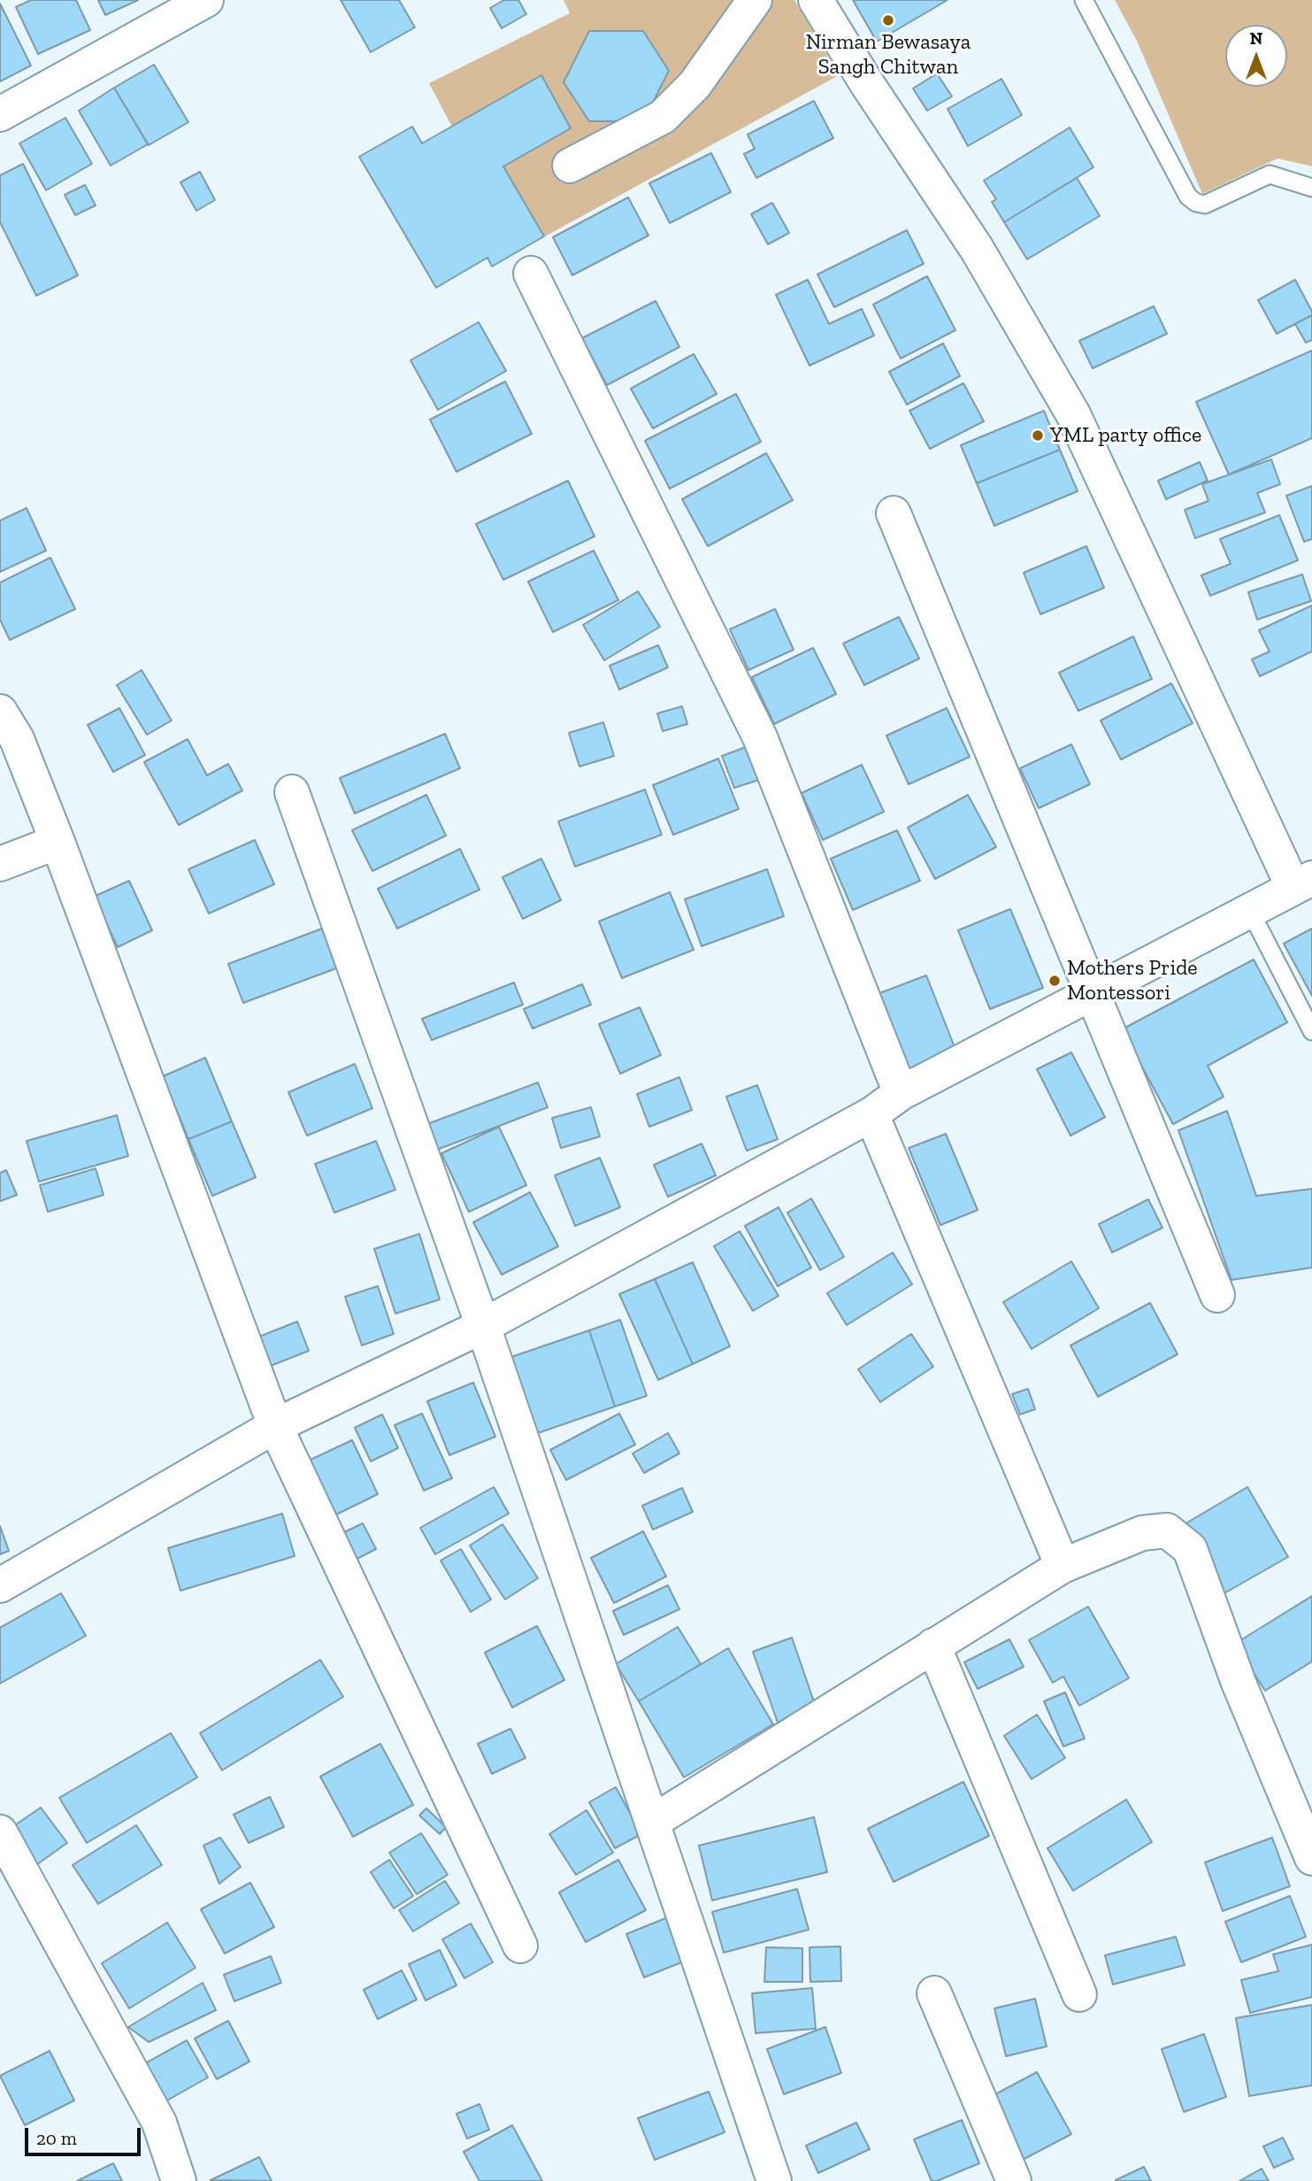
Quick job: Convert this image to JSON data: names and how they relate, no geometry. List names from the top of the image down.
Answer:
{
  "places": ["Nirman Bewasaya Sangh Chitwan", "YML party office", "Mothers Pride Montessori"],
  "scale_bar": "20 m",
  "north": "top"
}
